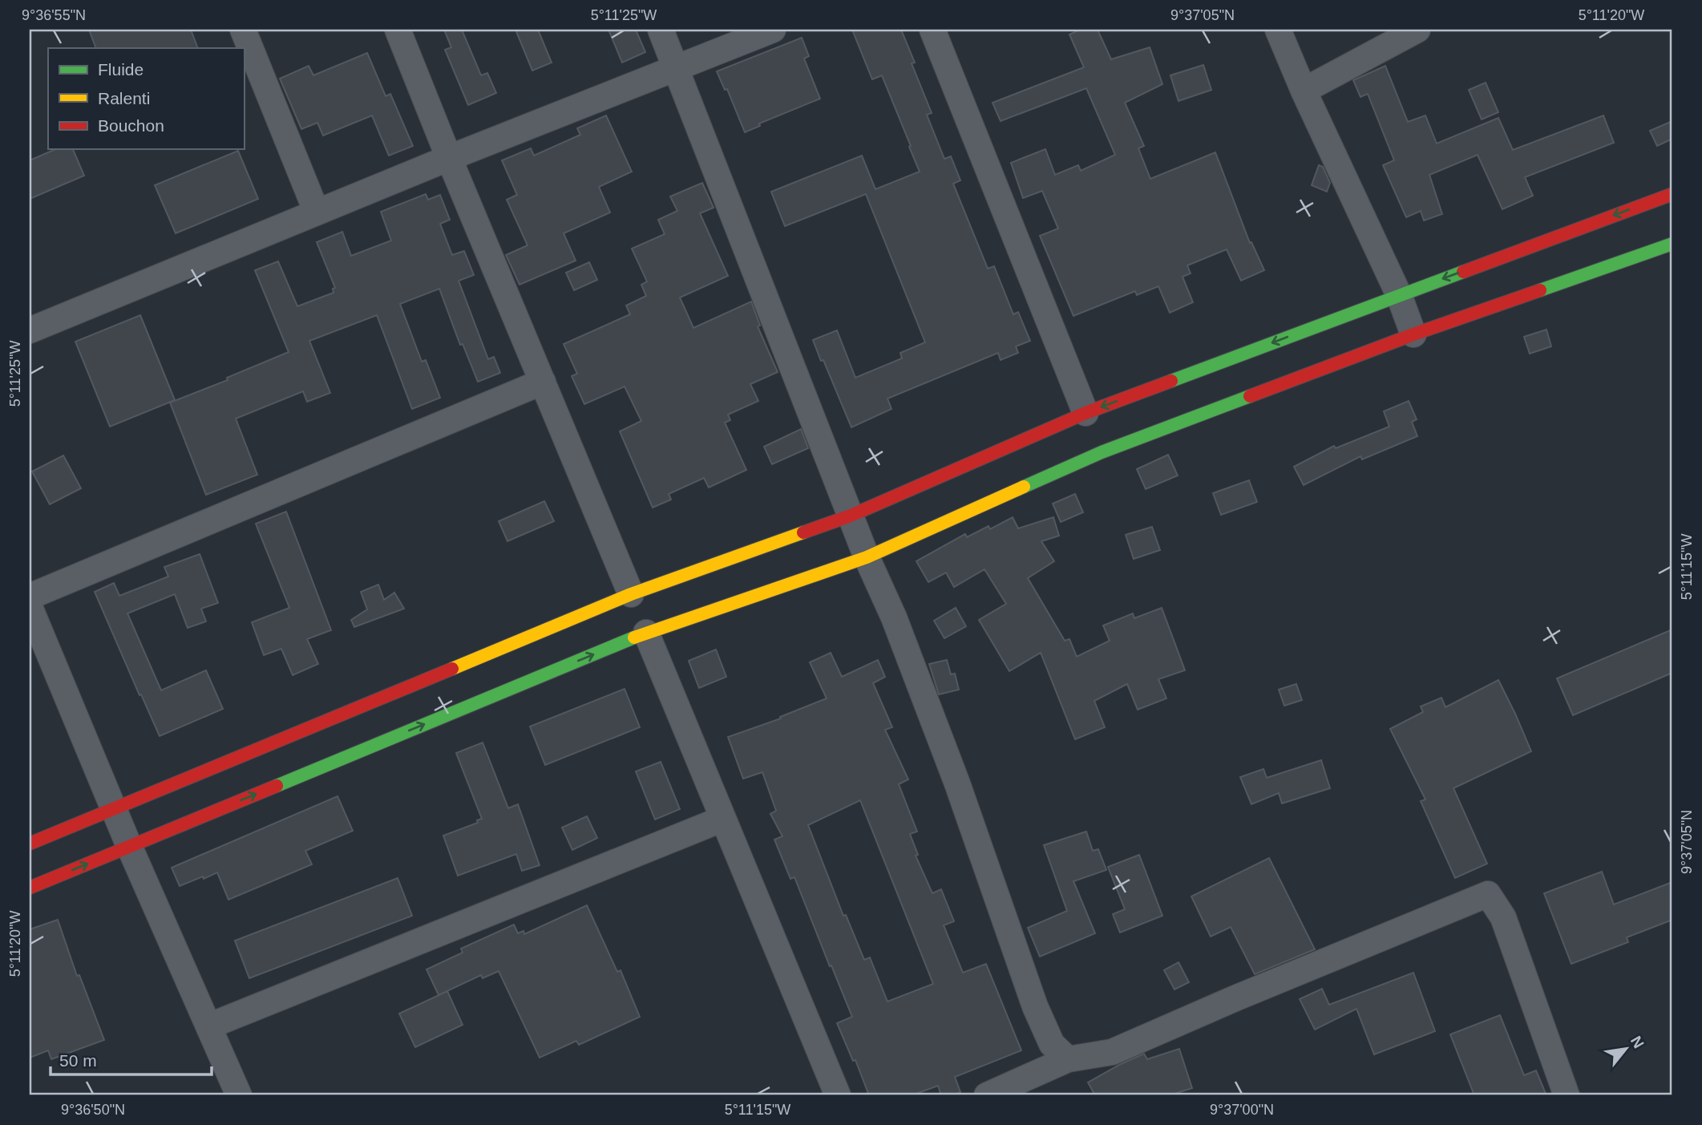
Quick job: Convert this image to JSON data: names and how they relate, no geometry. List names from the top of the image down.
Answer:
{
  "legend": ["Fluide", "Ralenti", "Bouchon"],
  "scale_bar": "50 m",
  "north": "top right",
  "coordinates": [
    "9°36'55\"N",
    "5°11'25\"W",
    "9°37'05\"N",
    "5°11'20\"W",
    "5°11'15\"W",
    "9°36'50\"N",
    "9°37'00\"N"
  ]
}
